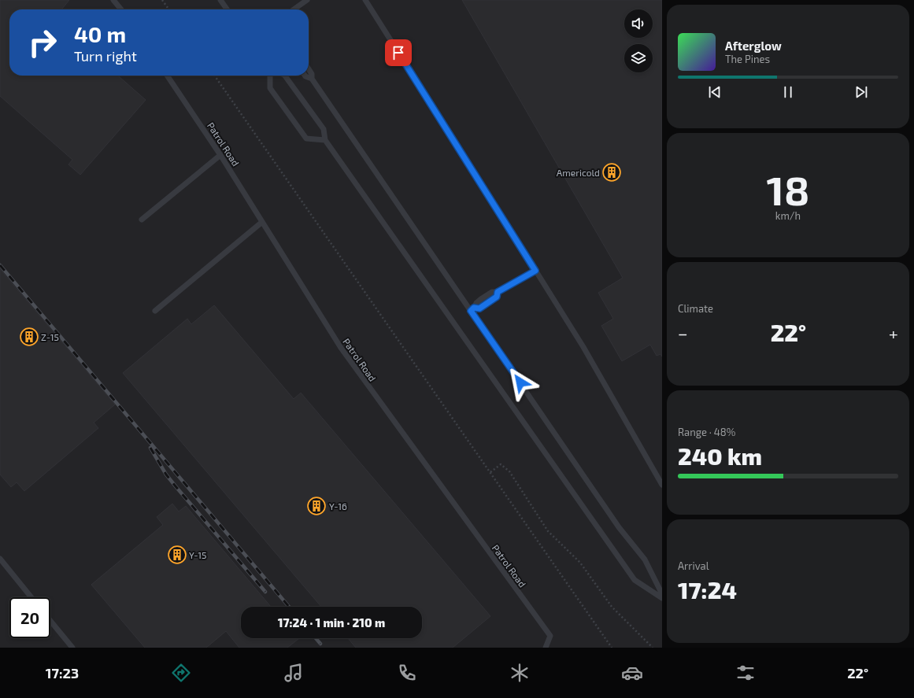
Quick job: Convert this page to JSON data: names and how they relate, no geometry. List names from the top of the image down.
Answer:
{
  "streets": {
    "lane": ["Patrol Road"]
  },
  "places": {
    "building": [
      "Americold",
      "Z-15",
      "Y-16",
      "Y-15"
    ]
  },
  "page": {
    "turn": ["40 m", "Turn right"],
    "song": ["Afterglow", "The Pines"],
    "tile": [
      ["18", "km/h"],
      "Climate",
      ["Range · 48%", "240 km"],
      ["Arrival", "17:24"]
    ],
    "heat": ["−", "22°", "+"],
    "limit": "20",
    "trip": "17:24 · 1 min · 210 m",
    "tabs": ["17:23", "22°"]
  }
}
